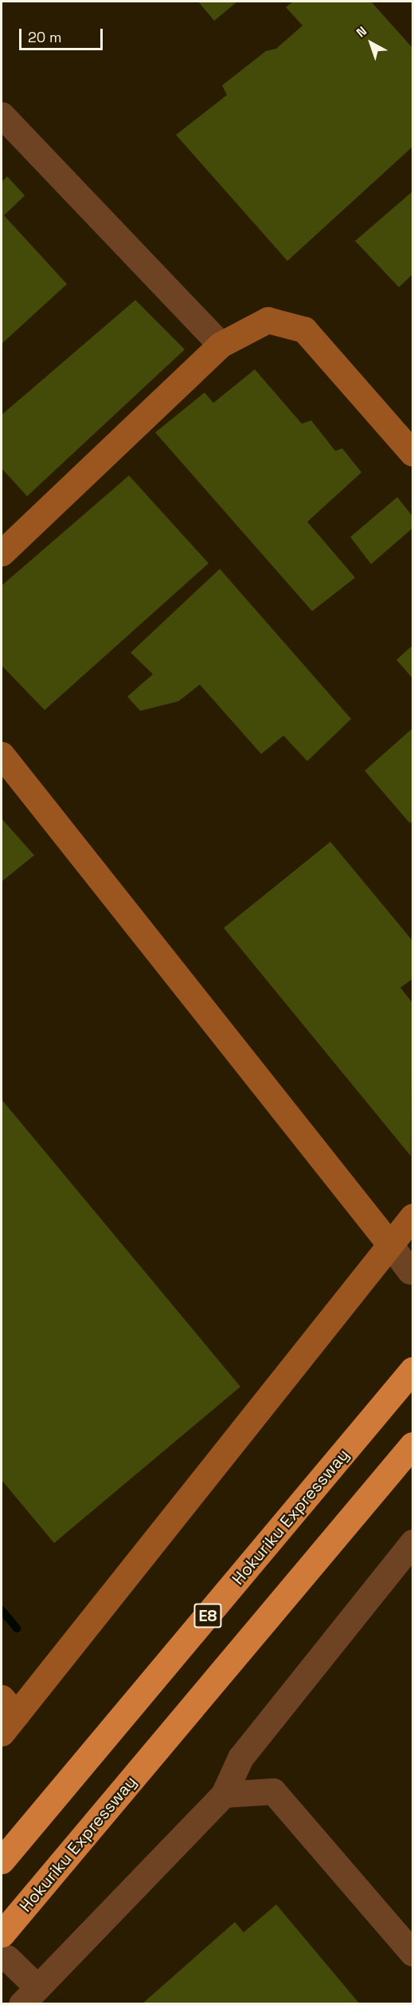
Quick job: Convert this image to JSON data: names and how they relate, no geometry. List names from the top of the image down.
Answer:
{
  "streets": {
    "highway": ["Hokuriku Expressway", "E8"]
  },
  "scale_bar": "20 m",
  "north": "top left"
}
